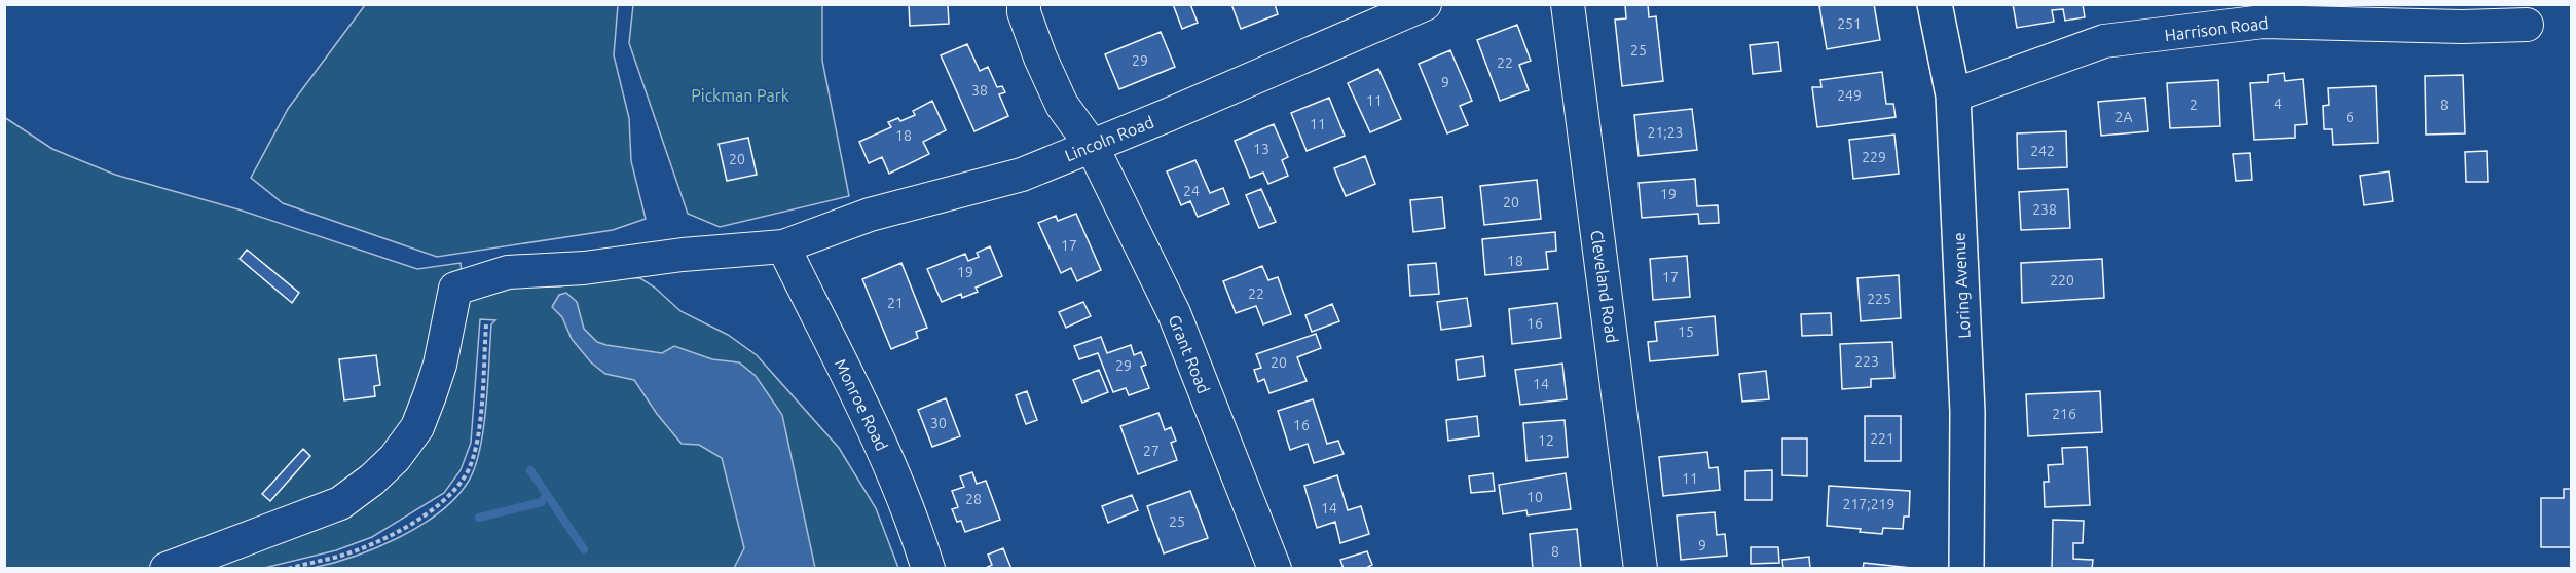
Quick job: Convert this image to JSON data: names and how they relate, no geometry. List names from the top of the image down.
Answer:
{
  "streets": {
    "highway": ["Loring Avenue"],
    "street": [
      "Harrison Road",
      "Lincoln Road",
      "Cleveland Road",
      "Grant Road",
      "Monroe Road"
    ]
  },
  "crossings": [
    ["Harrison Road", "Loring Avenue"],
    ["Lincoln Road", "Grant Road"],
    ["Lincoln Road", "Monroe Road"]
  ],
  "parks": ["Pickman Park"],
  "house_numbers": [
    "251",
    "25",
    "29",
    "22",
    "9",
    "38",
    "249",
    "11",
    "4",
    "2",
    "8",
    "2A",
    "6",
    "11",
    "21;23",
    "18",
    "13",
    "242",
    "229",
    "20",
    "24",
    "19",
    "20",
    "238",
    "17",
    "18",
    "19",
    "17",
    "220",
    "22",
    "225",
    "21",
    "16",
    "15",
    "223",
    "20",
    "29",
    "14",
    "216",
    "30",
    "16",
    "221",
    "12",
    "27",
    "11",
    "10",
    "28",
    "217;219",
    "14",
    "25",
    "9",
    "8"
  ]
}
